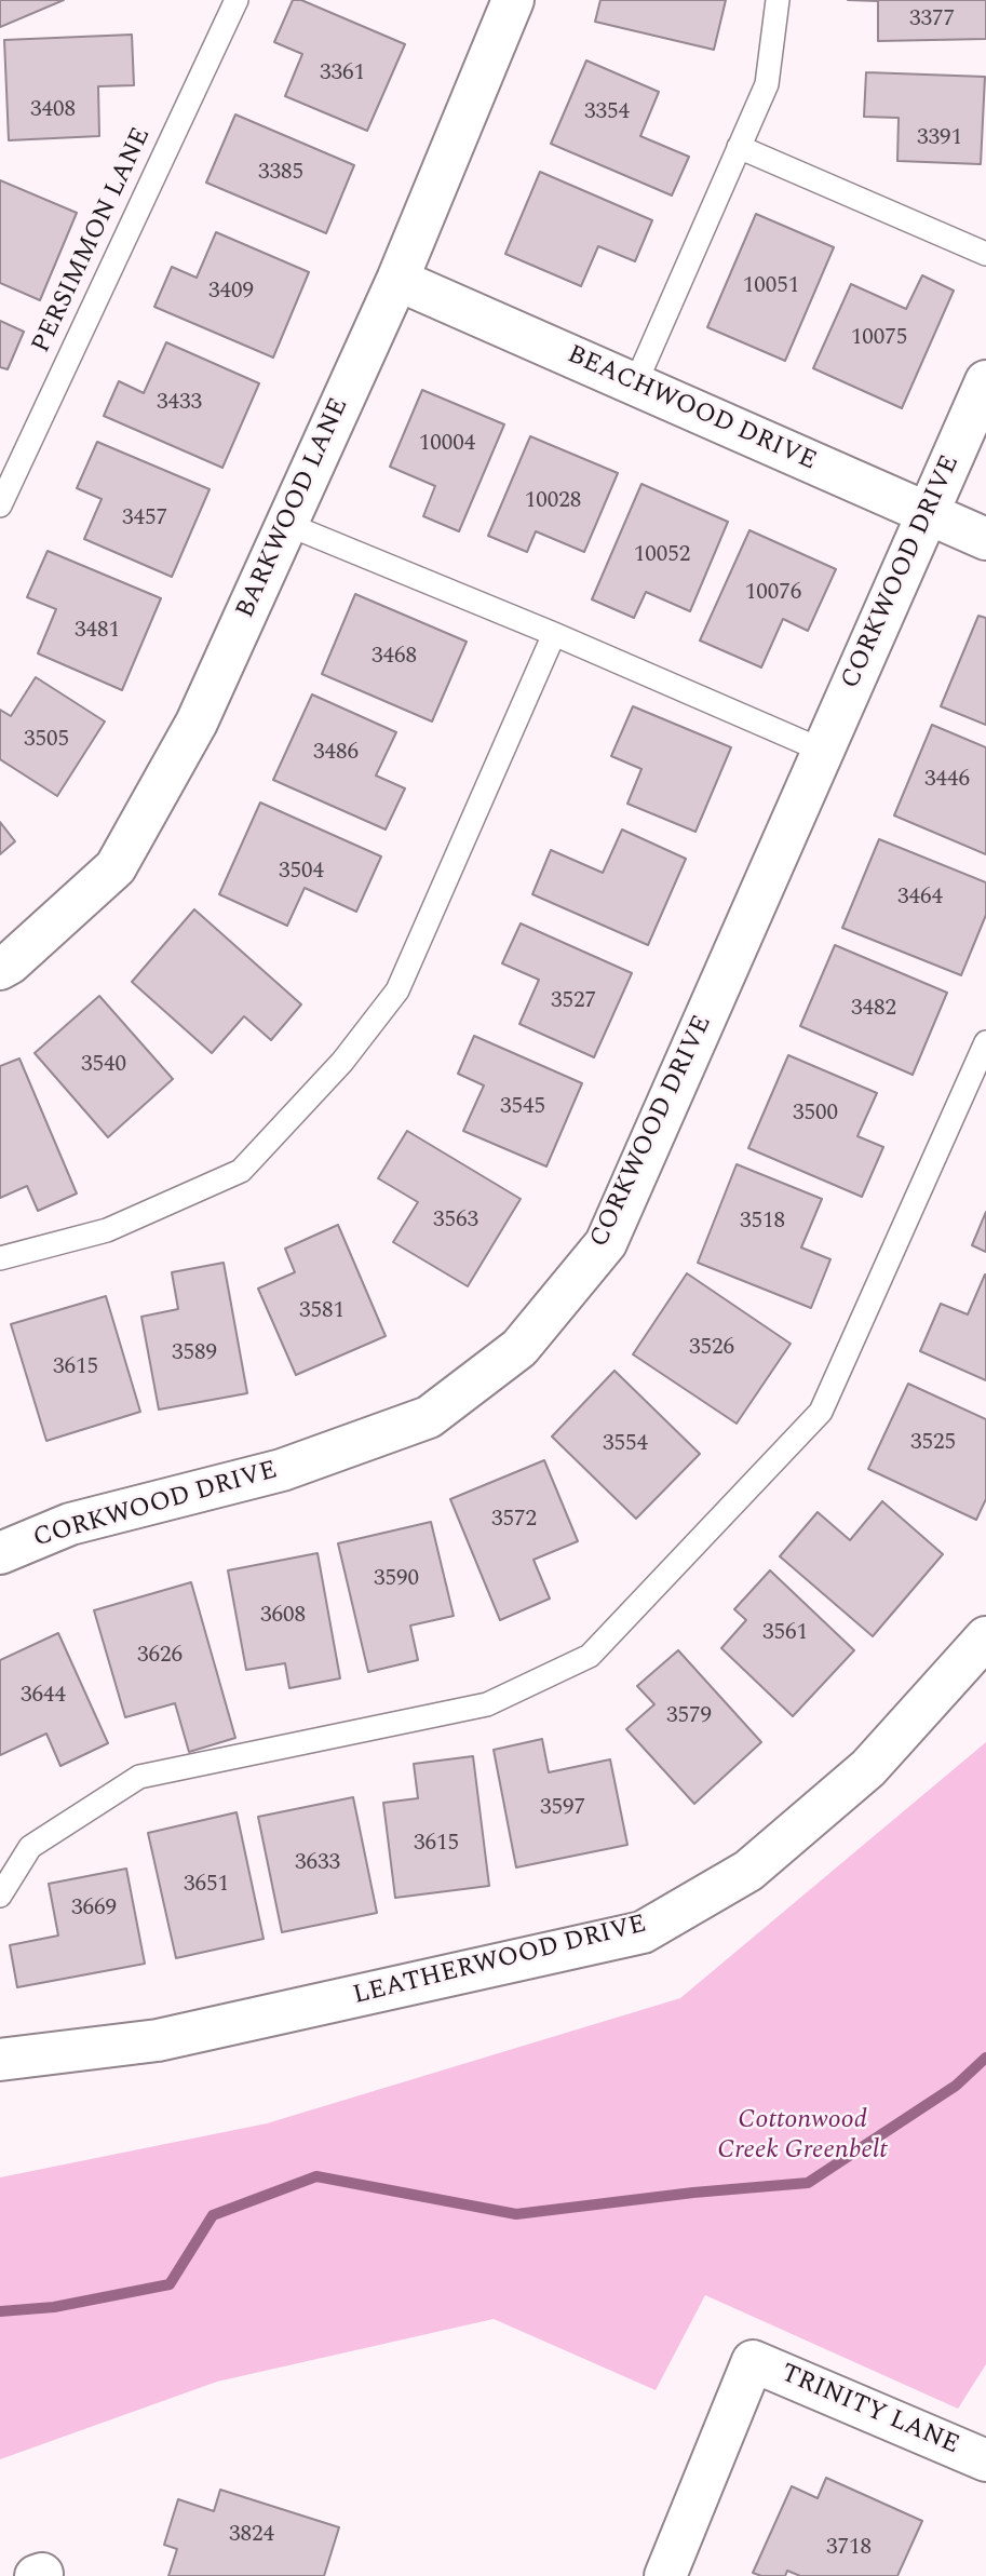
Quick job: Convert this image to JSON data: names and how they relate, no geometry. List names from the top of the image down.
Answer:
{
  "streets": {
    "street": [
      "BEACHWOOD DRIVE",
      "BARKWOOD LANE",
      "CORKWOOD DRIVE",
      "LEATHERWOOD DRIVE",
      "TRINITY LANE"
    ],
    "lane": ["PERSIMMON LANE"]
  },
  "crossings": [
    ["BEACHWOOD DRIVE", "BARKWOOD LANE"],
    ["BEACHWOOD DRIVE", "CORKWOOD DRIVE"]
  ],
  "parks": ["Cottonwood Creek Greenbelt"],
  "house_numbers": [
    "3377",
    "3361",
    "3408",
    "3354",
    "3391",
    "3385",
    "10051",
    "3409",
    "10075",
    "3433",
    "10004",
    "10028",
    "3457",
    "10052",
    "10076",
    "3481",
    "3468",
    "3505",
    "3486",
    "3446",
    "3504",
    "3464",
    "3527",
    "3482",
    "3540",
    "3545",
    "3500",
    "3563",
    "3518",
    "3581",
    "3526",
    "3589",
    "3615",
    "3525",
    "3554",
    "3572",
    "3590",
    "3608",
    "3561",
    "3626",
    "3644",
    "3579",
    "3597",
    "3615",
    "3633",
    "3651",
    "3669",
    "3824",
    "3718"
  ]
}
